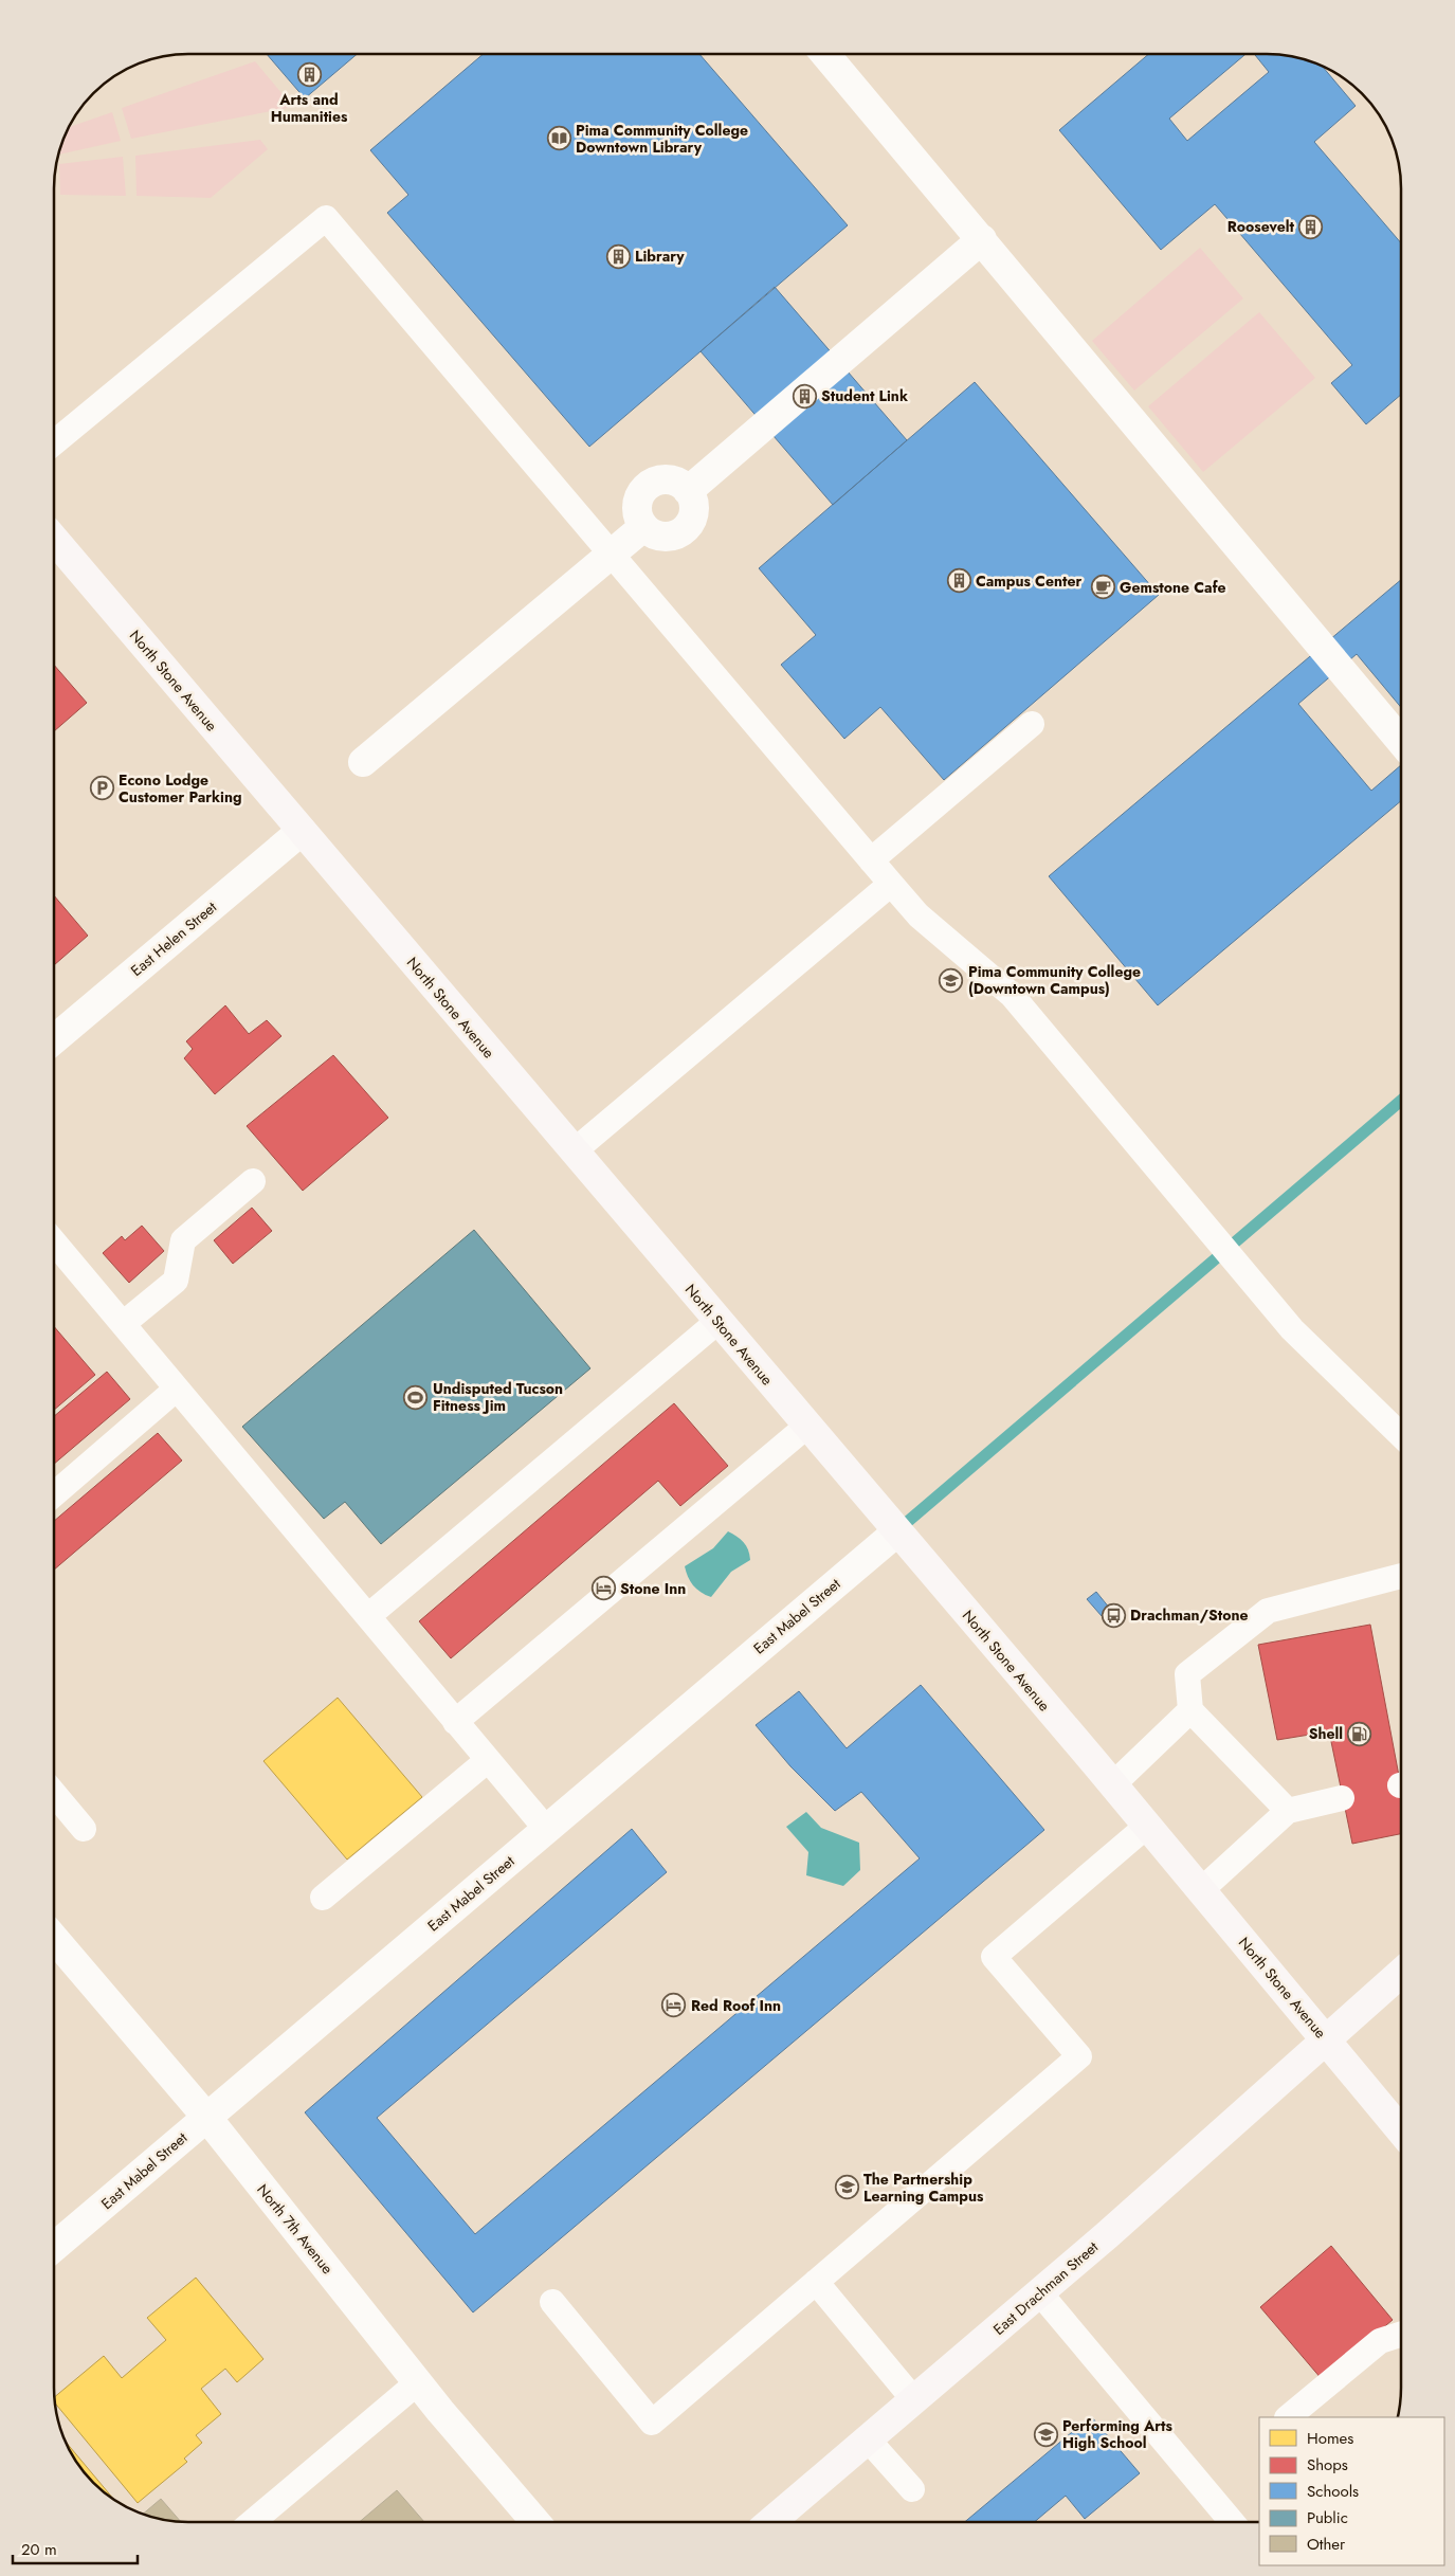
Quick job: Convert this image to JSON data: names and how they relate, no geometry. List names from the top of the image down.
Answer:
{
  "streets": {
    "main road": ["North Stone Avenue", "East Drachman Street"],
    "street": ["East Helen Street", "East Mabel Street", "North 7th Avenue"]
  },
  "crossings": [
    ["North Stone Avenue", "East Helen Street"],
    ["North Stone Avenue", "East Mabel Street"],
    ["North Stone Avenue", "East Drachman Street"],
    ["East Mabel Street", "North 7th Avenue"]
  ],
  "places": {
    "building": [
      "Arts and Humanities",
      "Roosevelt",
      "Library",
      "Student Link",
      "Campus Center"
    ],
    "library": ["Pima Community College Downtown Library"],
    "cafe": ["Gemstone Cafe"],
    "parking": ["Econo Lodge Customer Parking"],
    "school or university": ["Pima Community College (Downtown Campus)", "The Partnership Learning Campus", "Performing Arts High School"],
    "sports": ["Undisputed Tucson Fitness Jim"],
    "hotel": ["Stone Inn", "Red Roof Inn"],
    "bus stop": ["Drachman/Stone"],
    "fuel station": ["Shell"]
  },
  "legend": [
    "Homes",
    "Shops",
    "Schools",
    "Public",
    "Other"
  ],
  "scale_bar": "20 m"
}
